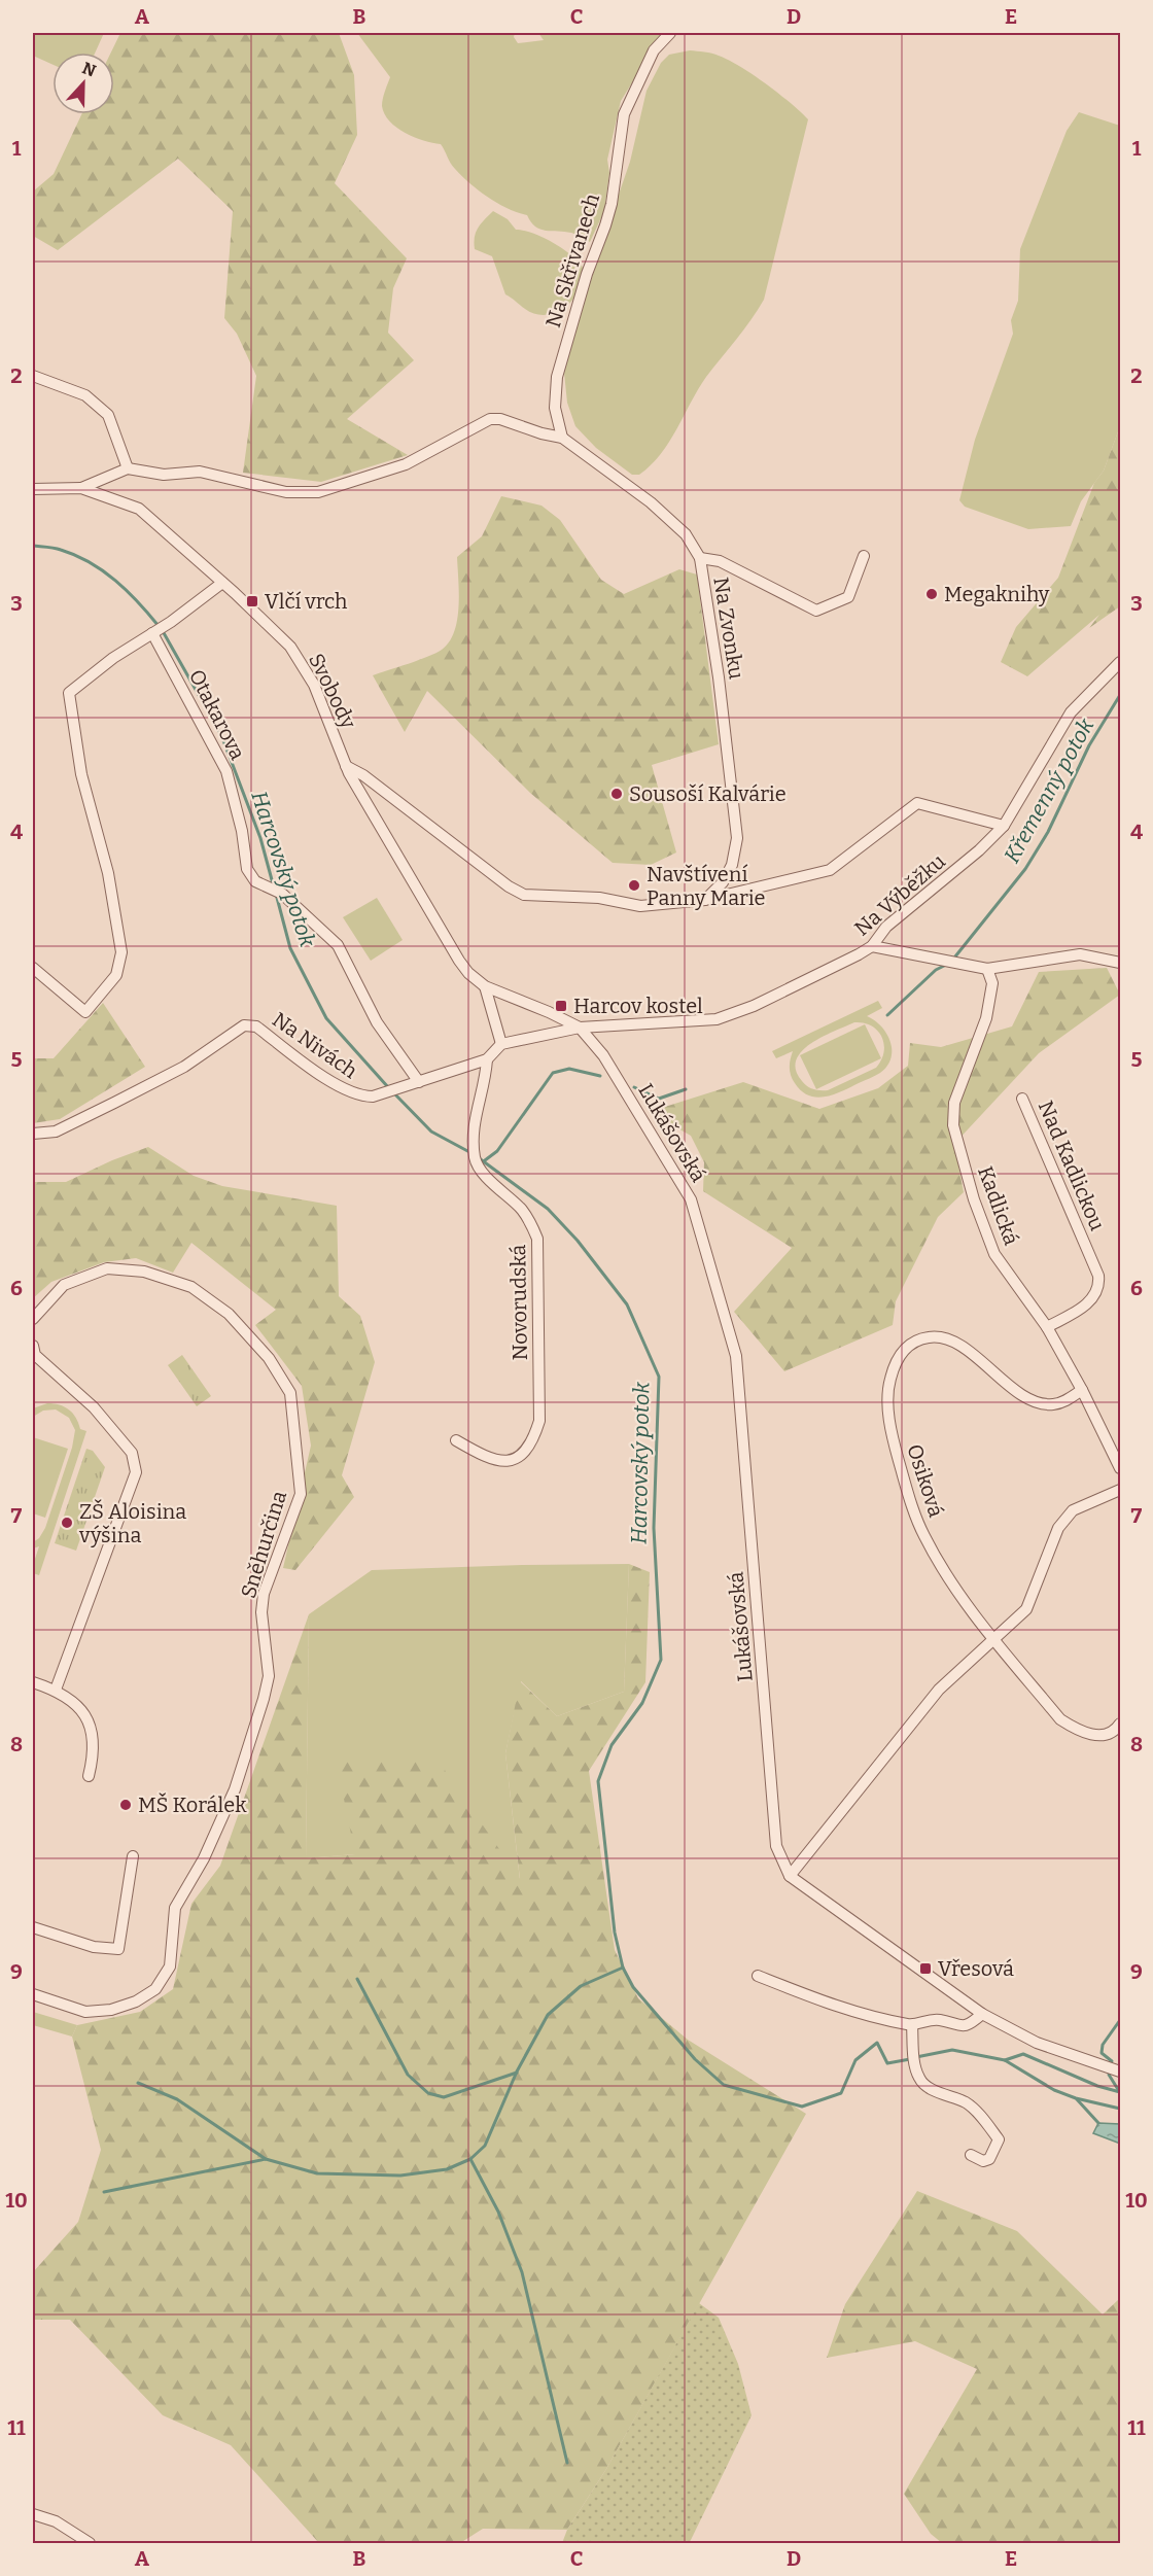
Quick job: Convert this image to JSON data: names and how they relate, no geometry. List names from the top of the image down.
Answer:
{
  "streets": {
    "street": [
      "Na Skřivanech",
      "Na Zvonku",
      "Svobody",
      "Otakarova",
      "Na Výběžku",
      "Na Nivách",
      "Lukášovská",
      "Nad Kadlickou",
      "Kadlická",
      "Novorudská",
      "Osiková",
      "Sněhurčina"
    ]
  },
  "crossings": [
    ["Svobody", "Na Výběžku"],
    ["Svobody", "Lukášovská"],
    ["Otakarova", "Na Nivách"],
    ["Na Výběžku", "Lukášovská"],
    ["Na Nivách", "Novorudská"],
    ["Nad Kadlickou", "Kadlická"],
    ["Kadlická", "Osiková"]
  ],
  "water": ["Křemenný potok", "Harcovský potok"],
  "places": {
    "other": [
      "Megaknihy",
      "Sousoší Kalvárie",
      "Navštívení Panny Marie",
      "ZŠ Aloisina výšina",
      "MŠ Korálek"
    ],
    "transit": ["Vlčí vrch", "Harcov kostel", "Vřesová"]
  },
  "north": "top",
  "grid": {
    "columns": [
      "A",
      "B",
      "C",
      "D",
      "E"
    ],
    "rows": [
      "1",
      "2",
      "3",
      "4",
      "5",
      "6",
      "7",
      "8",
      "9",
      "10",
      "11"
    ]
  }
}
